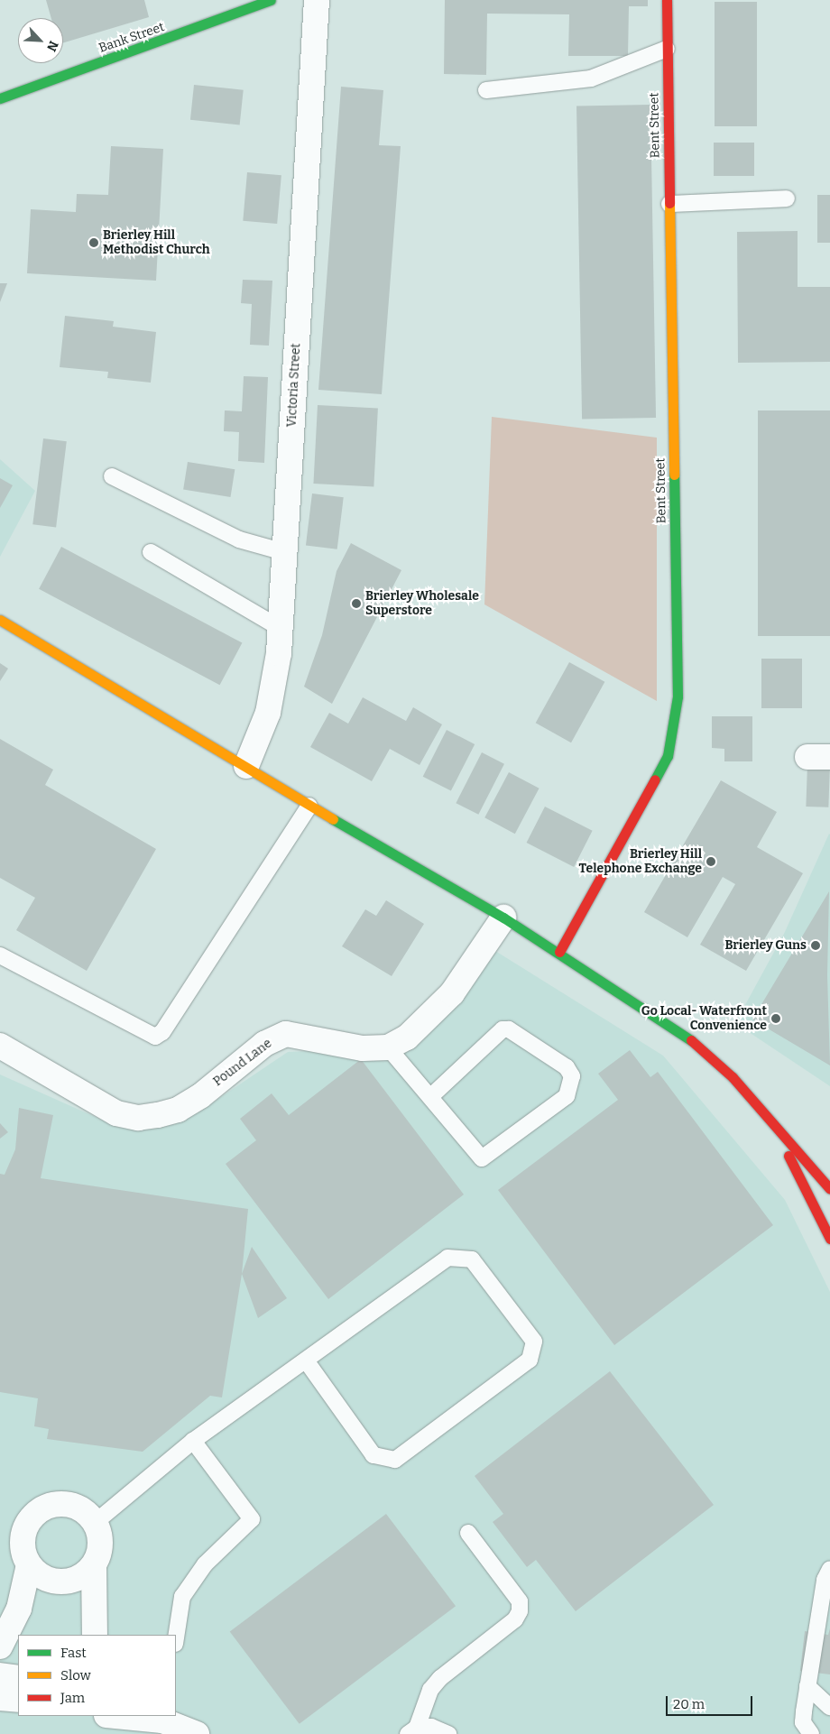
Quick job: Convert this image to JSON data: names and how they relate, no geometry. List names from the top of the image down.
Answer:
{
  "streets": {
    "main road": ["Bank Street", "Bent Street"],
    "street": ["Victoria Street", "Pound Lane"]
  },
  "places": [
    "Brierley Hill Methodist Church",
    "Brierley Wholesale Superstore",
    "Brierley Hill Telephone Exchange",
    "Brierley Guns",
    "Go Local- Waterfront Convenience"
  ],
  "legend": ["Fast", "Slow", "Jam"],
  "scale_bar": "20 m",
  "north": "bottom right"
}
